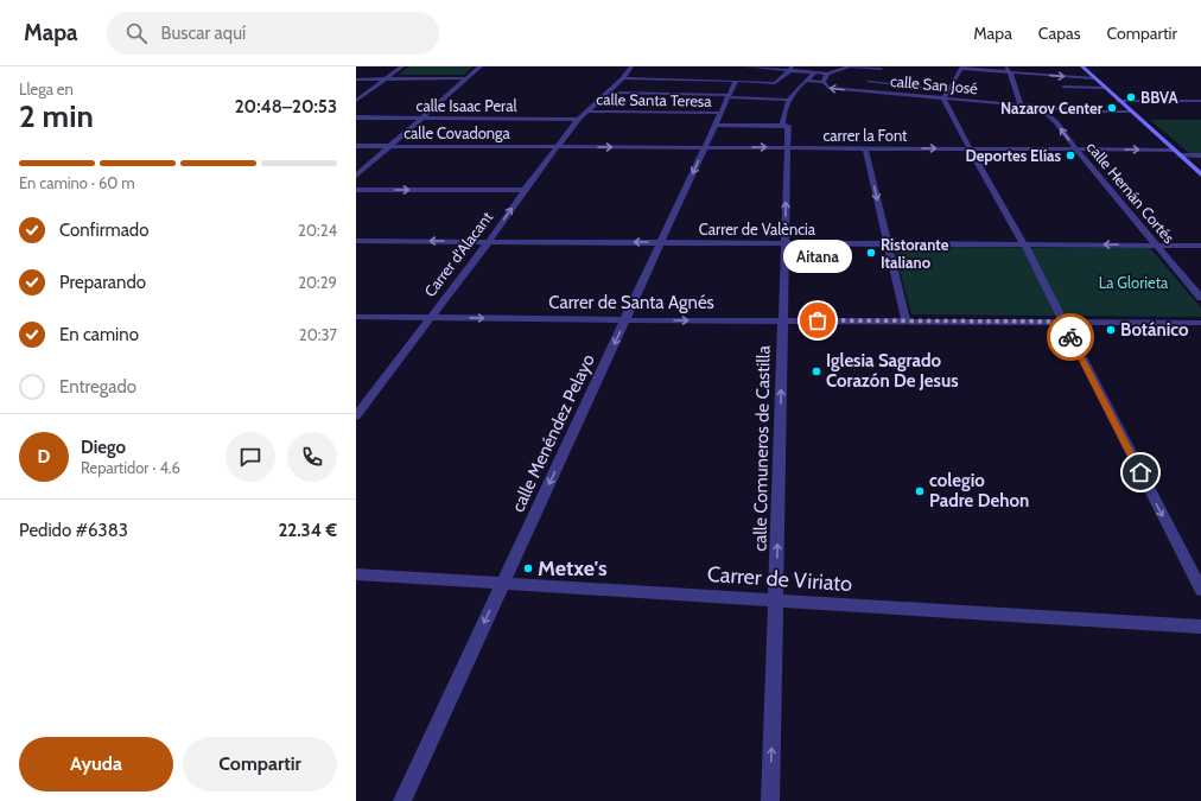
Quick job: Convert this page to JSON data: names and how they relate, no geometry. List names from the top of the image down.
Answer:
{
  "streets": {
    "street": [
      "calle San José",
      "calle Santa Teresa",
      "calle Isaac Peral",
      "calle Covadonga",
      "carrer la Font",
      "calle Hernán Cortés",
      "Carrer de València",
      "Carrer d'Alacant",
      "Carrer de Santa Agnés",
      "calle Menéndez Pelayo",
      "calle Comuneros de Castilla",
      "Carrer de Viriato"
    ]
  },
  "crossings": [
    ["calle San José", "calle Hernán Cortés"],
    ["calle Santa Teresa", "Carrer d'Alacant"],
    ["calle Santa Teresa", "calle Menéndez Pelayo"],
    ["calle Santa Teresa", "calle Comuneros de Castilla"],
    ["calle Isaac Peral", "Carrer d'Alacant"],
    ["calle Covadonga", "carrer la Font"],
    ["calle Covadonga", "Carrer d'Alacant"],
    ["carrer la Font", "calle Hernán Cortés"],
    ["carrer la Font", "Carrer d'Alacant"],
    ["carrer la Font", "calle Menéndez Pelayo"],
    ["carrer la Font", "calle Comuneros de Castilla"],
    ["calle Hernán Cortés", "Carrer de València"],
    ["Carrer de València", "Carrer d'Alacant"],
    ["Carrer de València", "calle Menéndez Pelayo"],
    ["Carrer de València", "calle Comuneros de Castilla"],
    ["Carrer d'Alacant", "Carrer de Santa Agnés"],
    ["Carrer de Santa Agnés", "calle Menéndez Pelayo"],
    ["Carrer de Santa Agnés", "calle Comuneros de Castilla"],
    ["calle Menéndez Pelayo", "Carrer de Viriato"],
    ["calle Comuneros de Castilla", "Carrer de Viriato"]
  ],
  "one_way": ["Carrer de Santa Agnés", "calle Menéndez Pelayo", "calle Comuneros de Castilla"],
  "parks": ["La Glorieta"],
  "places": [
    "BBVA",
    "Nazarov Center",
    "Deportes Elías",
    "Ristorante Italiano",
    "Aitana",
    "Botánico",
    "Iglesia Sagrado Corazón De Jesus",
    "colegio Padre Dehon",
    "Metxe's"
  ],
  "page": {
    "header": "Mapa",
    "search": "Buscar aquí",
    "nav": ["Mapa", "Capas", "Compartir"],
    "heading": ["2 min", "Llega en", "20:48–20:53"],
    "panel": [
      "Diego",
      "Repartidor · 4.6",
      "Pedido #6383",
      "22.34 €"
    ],
    "bar": "En camino · 60 m",
    "list": [
      ["Confirmado", "20:24"],
      ["Preparando", "20:29"],
      ["En camino", "20:37"],
      "Entregado"
    ],
    "bubble": "Aitana",
    "round": "D",
    "buttons": ["Ayuda", "Compartir"]
  }
}
